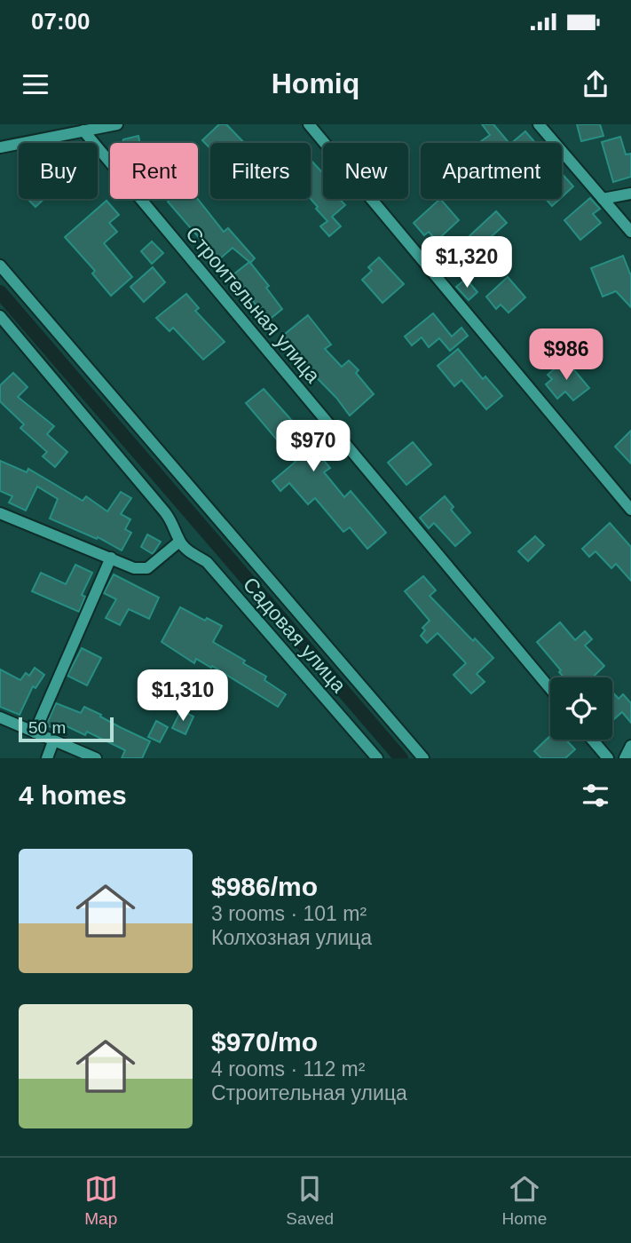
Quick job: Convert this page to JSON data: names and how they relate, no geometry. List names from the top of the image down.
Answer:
{
  "streets": {
    "street": ["Строительная улица", "Садовая улица"]
  },
  "scale_bar": "50 m",
  "page": {
    "status": "07:00",
    "header": "Homiq",
    "chip": [
      "Buy",
      "Rent",
      "Filters",
      "New",
      "Apartment"
    ],
    "price": [
      "$1,320",
      "$986",
      "$970",
      "$1,310"
    ],
    "scale": "50 m",
    "heading": "4 homes",
    "list": [
      {
        "name": "$986/mo",
        "note": "3 rooms · 101 m² · Колхозная улица"
      },
      {
        "name": "$970/mo",
        "note": "4 rooms · 112 m² · Строительная улица"
      }
    ],
    "tabs": ["Map", "Saved", "Home"]
  }
}
